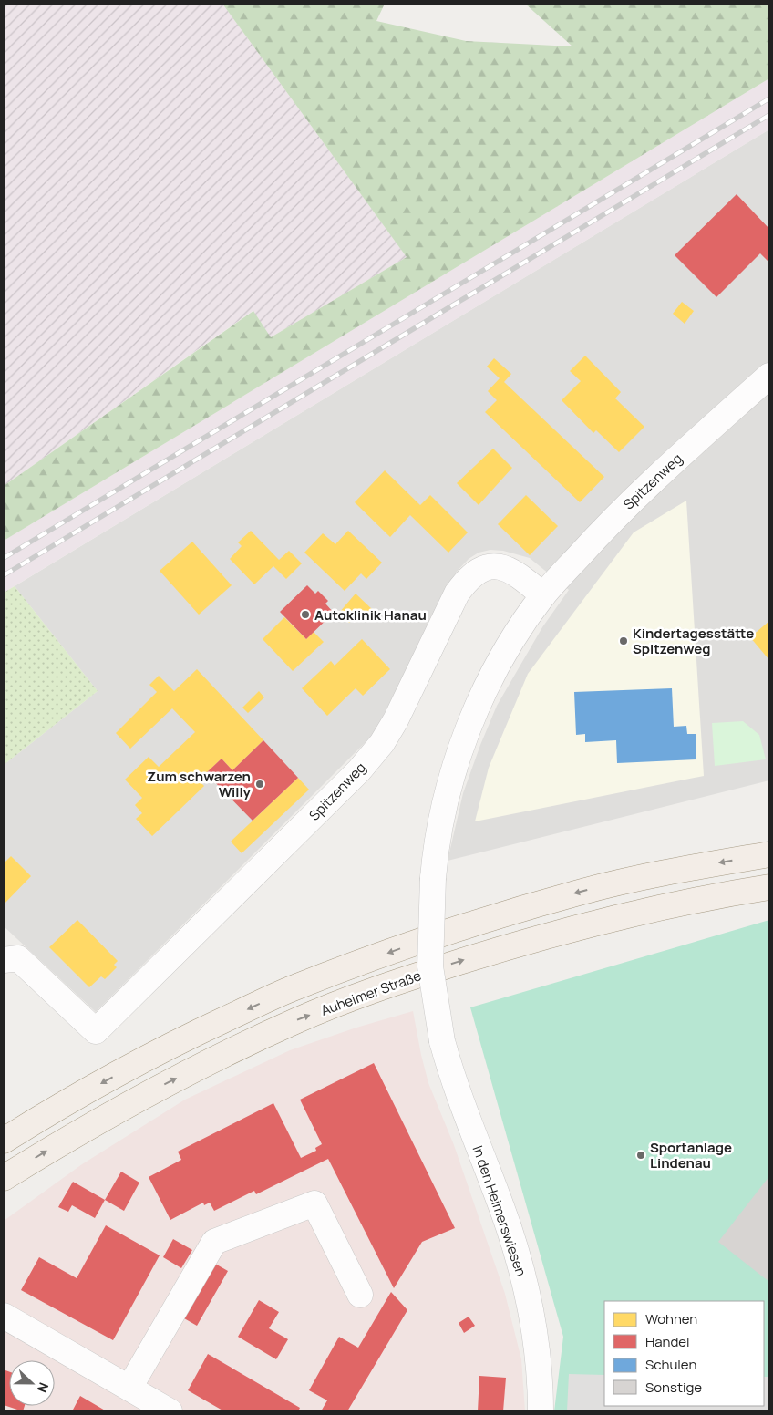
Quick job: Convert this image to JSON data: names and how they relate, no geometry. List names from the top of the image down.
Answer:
{
  "streets": {
    "main road": ["Auheimer Straße"],
    "street": ["Spitzenweg", "In den Heimerswiesen"]
  },
  "crossings": [
    ["Spitzenweg", "In den Heimerswiesen"]
  ],
  "places": [
    "Autoklinik Hanau",
    "Kindertagesstätte Spitzenweg",
    "Zum schwarzen Willy",
    "Sportanlage Lindenau"
  ],
  "legend": [
    "Wohnen",
    "Handel",
    "Schulen",
    "Sonstige"
  ],
  "north": "right"
}
